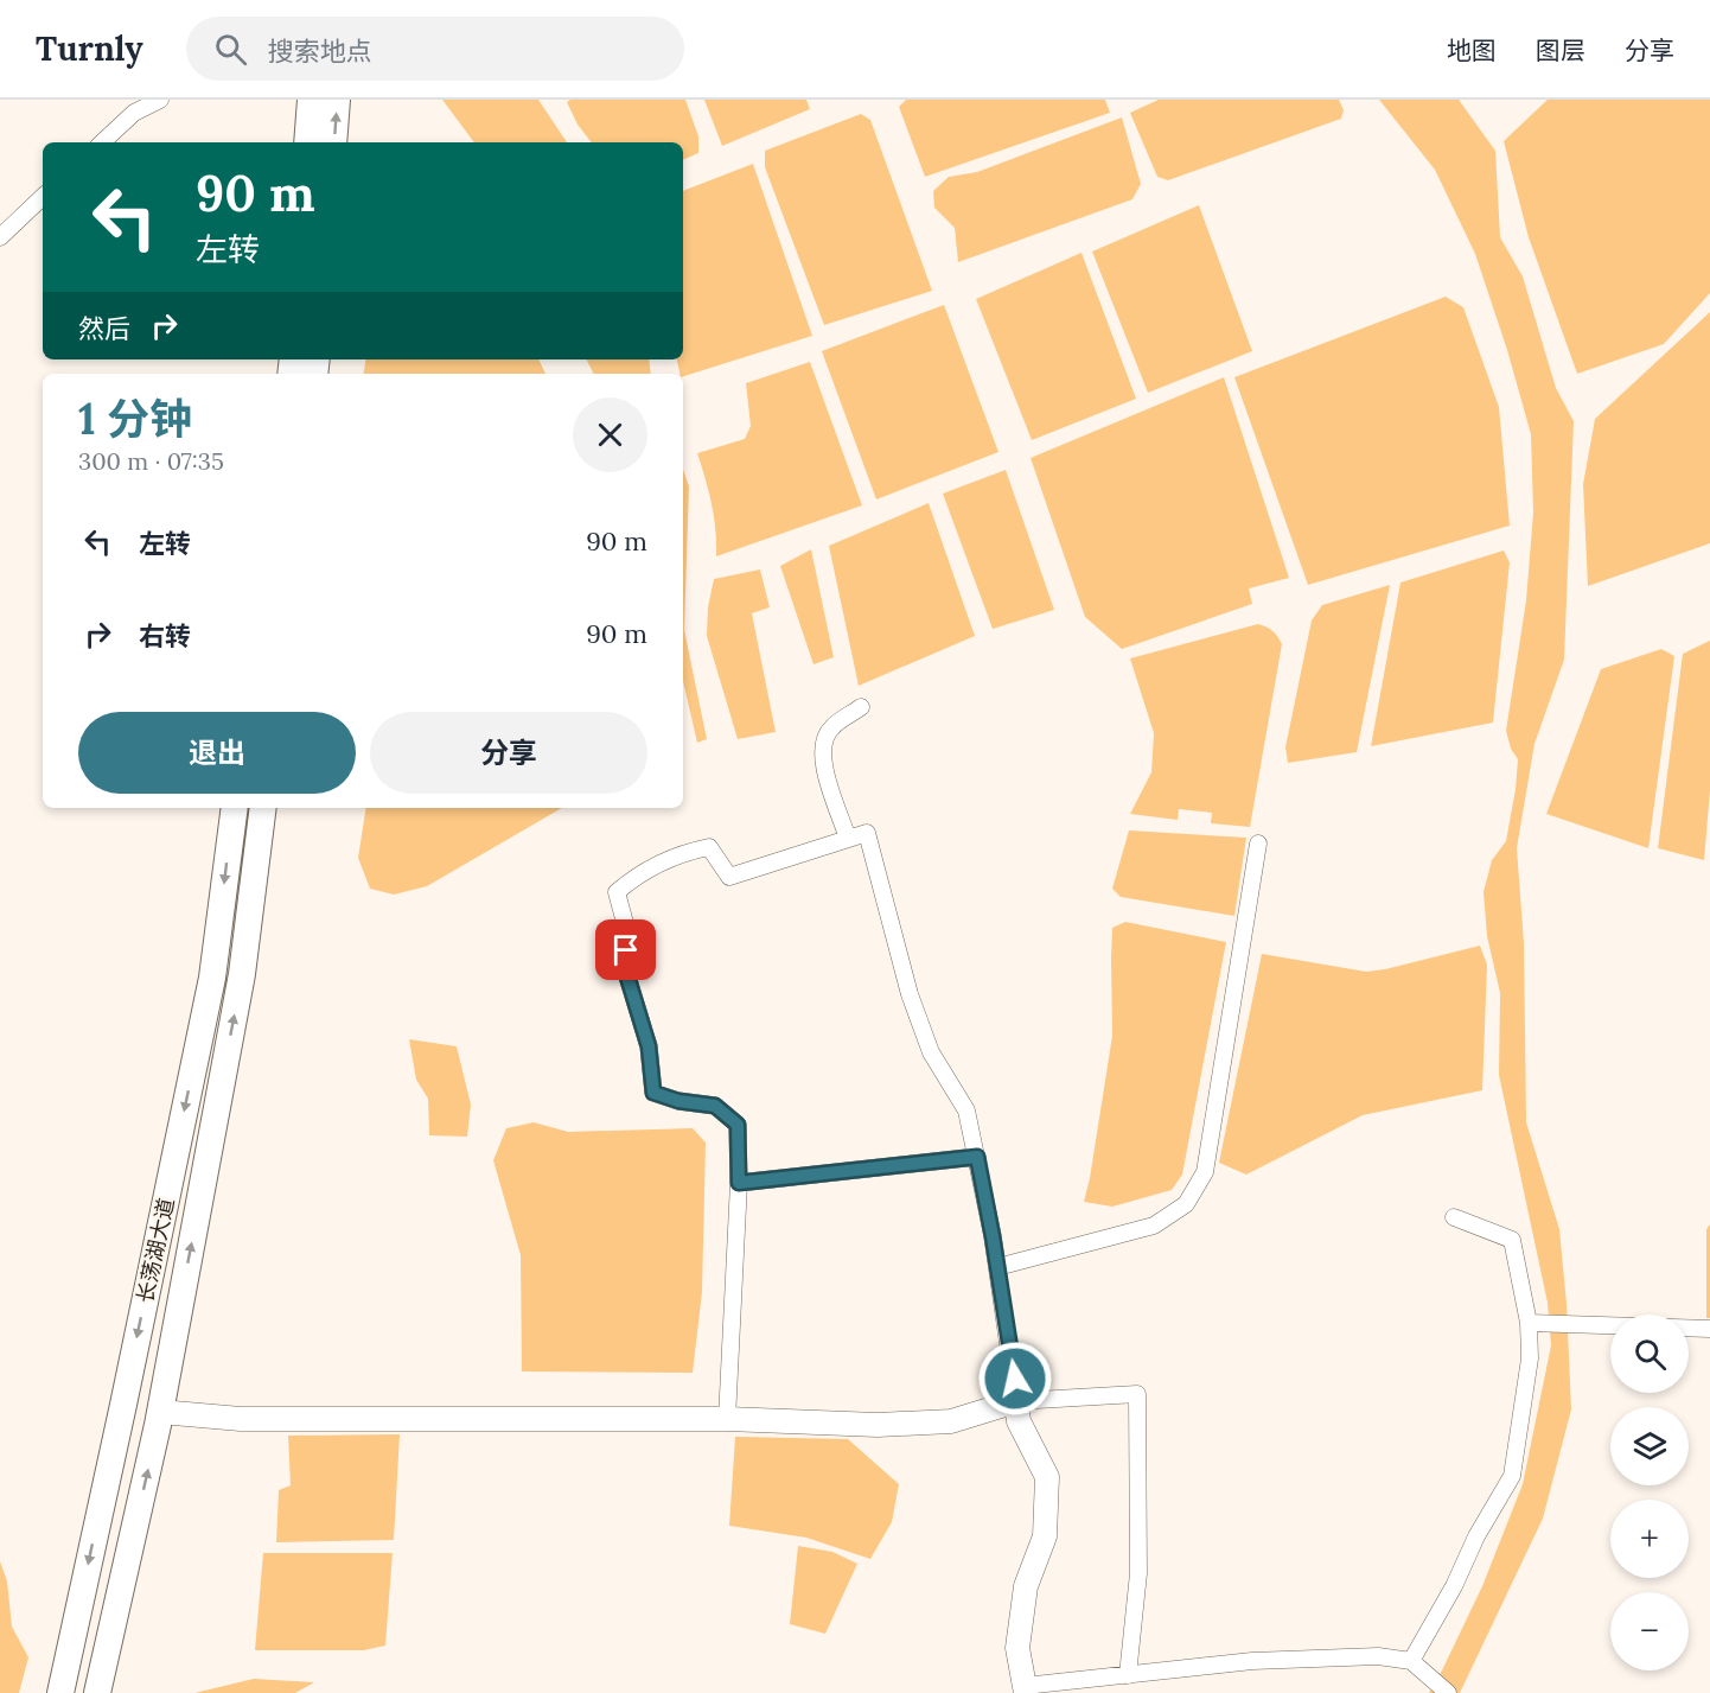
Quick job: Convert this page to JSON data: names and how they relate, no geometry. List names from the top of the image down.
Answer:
{
  "streets": {
    "main road": ["长荡湖大道"]
  },
  "page": {
    "header": "Turnly",
    "search": "搜索地点",
    "nav": ["地图", "图层", "分享"],
    "turn": ["90 m", "左转"],
    "then": "然后",
    "heading": ["1 分钟", "300 m · 07:35"],
    "list": [
      {
        "name": "左转",
        "value": "90 m"
      },
      {
        "name": "右转",
        "value": "90 m"
      }
    ],
    "buttons": ["退出", "分享"],
    "map_buttons": ["+", "−"]
  }
}
